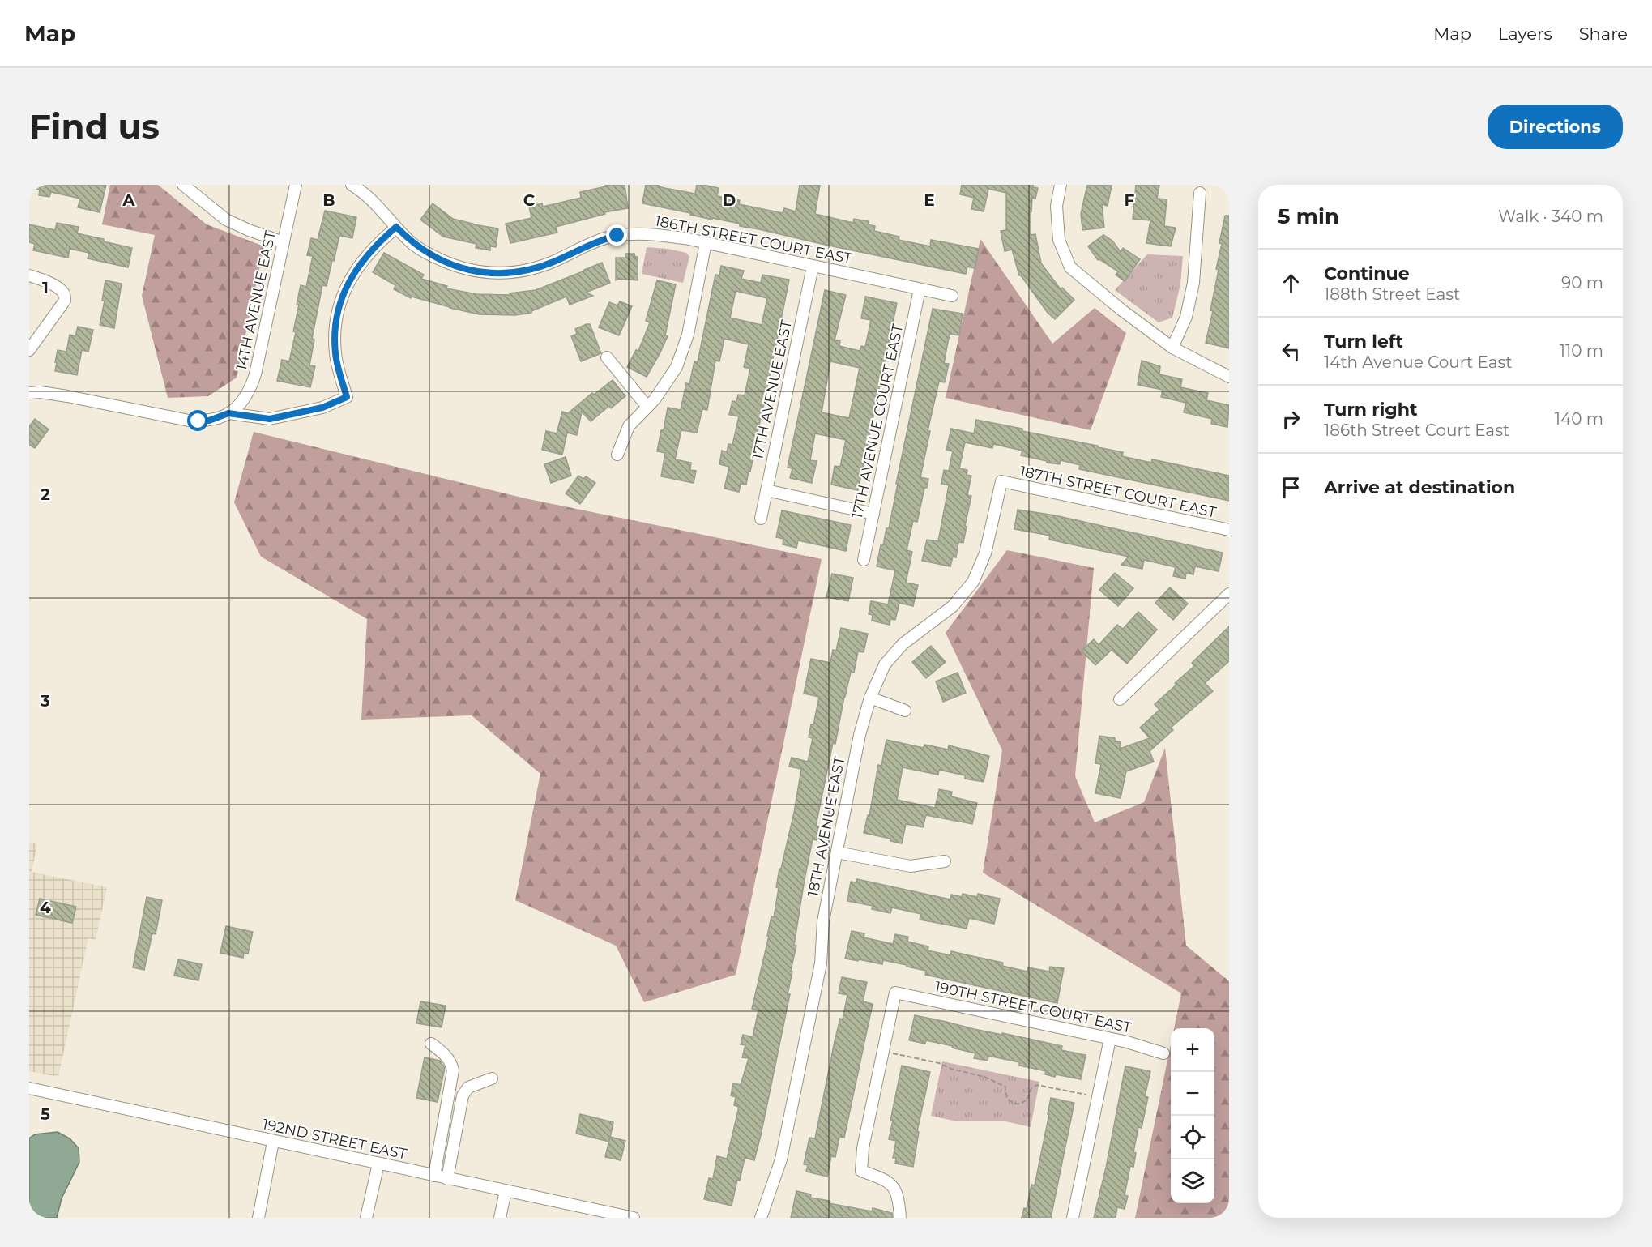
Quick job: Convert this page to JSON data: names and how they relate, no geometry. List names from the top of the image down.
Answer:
{
  "streets": {
    "street": [
      "186TH STREET COURT EAST",
      "14TH AVENUE EAST",
      "17TH AVENUE EAST",
      "17TH AVENUE COURT EAST",
      "187TH STREET COURT EAST",
      "18TH AVENUE EAST",
      "190TH STREET COURT EAST",
      "192ND STREET EAST"
    ]
  },
  "crossings": [
    ["186TH STREET COURT EAST", "17TH AVENUE EAST"],
    ["186TH STREET COURT EAST", "17TH AVENUE COURT EAST"],
    ["187TH STREET COURT EAST", "18TH AVENUE EAST"]
  ],
  "page": {
    "header": "Map",
    "nav": ["Map", "Layers", "Share"],
    "buttons": "Directions",
    "title": "Find us",
    "heading": ["5 min", "Walk · 340 m"],
    "list": [
      ["Continue", "188th Street East", "90 m"],
      ["Turn left", "14th Avenue Court East", "110 m"],
      ["Turn right", "186th Street Court East", "140 m"],
      "Arrive at destination"
    ],
    "map_buttons": ["+", "−"]
  },
  "grid": {
    "columns": [
      "A",
      "B",
      "C",
      "D",
      "E",
      "F"
    ],
    "rows": [
      "1",
      "2",
      "3",
      "4",
      "5"
    ]
  }
}
